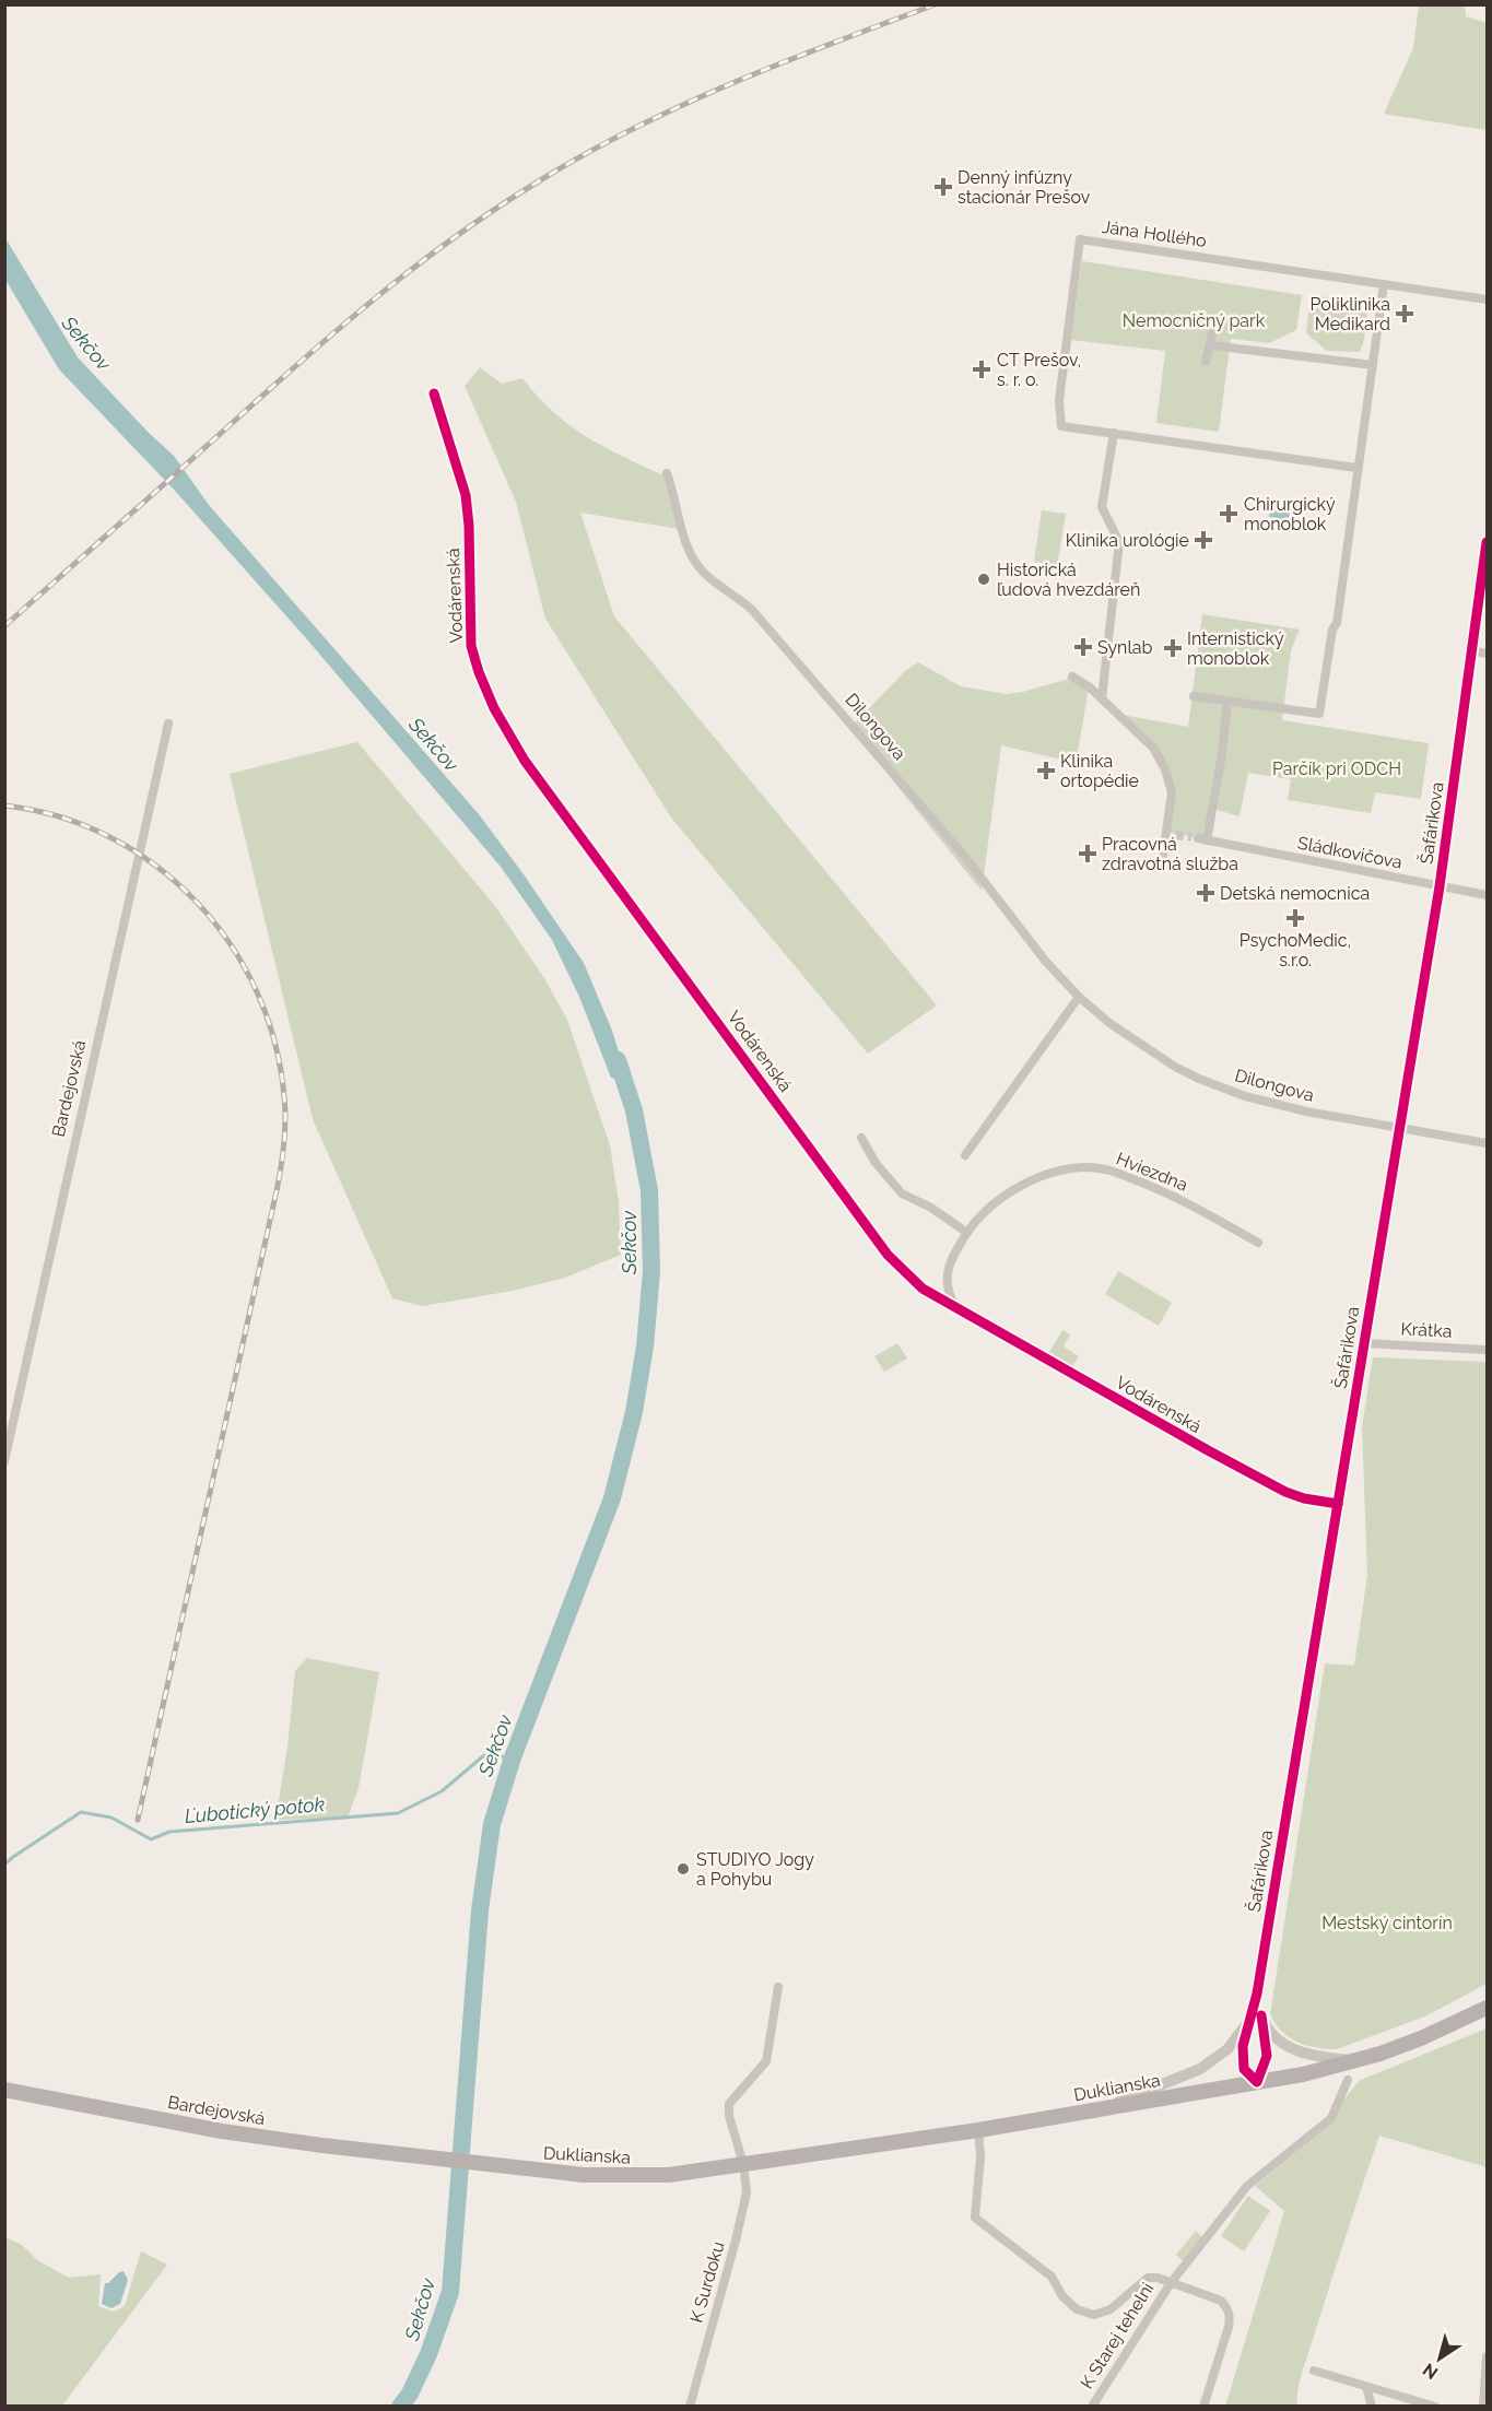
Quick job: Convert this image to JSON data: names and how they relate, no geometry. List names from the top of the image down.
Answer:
{
  "streets": {
    "main road": ["Bardejovská", "Duklianska"],
    "street": [
      "Jána Hollého",
      "Vodárenská",
      "Dilongova",
      "Šafárikova",
      "Sládkovičova",
      "Hviezdna",
      "Krátka",
      "K Surdoku",
      "K Starej tehelni"
    ]
  },
  "crossings": [
    ["Vodárenská", "Šafárikova"],
    ["Vodárenská", "Hviezdna"],
    ["Dilongova", "Šafárikova"],
    ["Šafárikova", "Sládkovičova"],
    ["Šafárikova", "Krátka"],
    ["Šafárikova", "Duklianska"],
    ["Bardejovská", "Duklianska"],
    ["Duklianska", "K Surdoku"],
    ["Duklianska", "K Starej tehelni"]
  ],
  "water": ["Sekčov", "Ľubotický potok"],
  "parks": ["Nemocničný park", "Parčík pri ODCH", "Mestský cintorín"],
  "places": {
    "health": [
      "Denný infúzny stacionár Prešov",
      "Poliklinika Medikard",
      "CT Prešov, s. r. o.",
      "Chirurgický monoblok",
      "Klinika urológie",
      "Synlab",
      "Internistický monoblok",
      "Klinika ortopédie",
      "Pracovná zdravotná služba",
      "Detská nemocnica",
      "PsychoMedic, s.r.o."
    ],
    "other": ["Historická ľudová hvezdáreň", "STUDIYO Jogy a Pohybu"]
  },
  "north": "bottom left"
}
